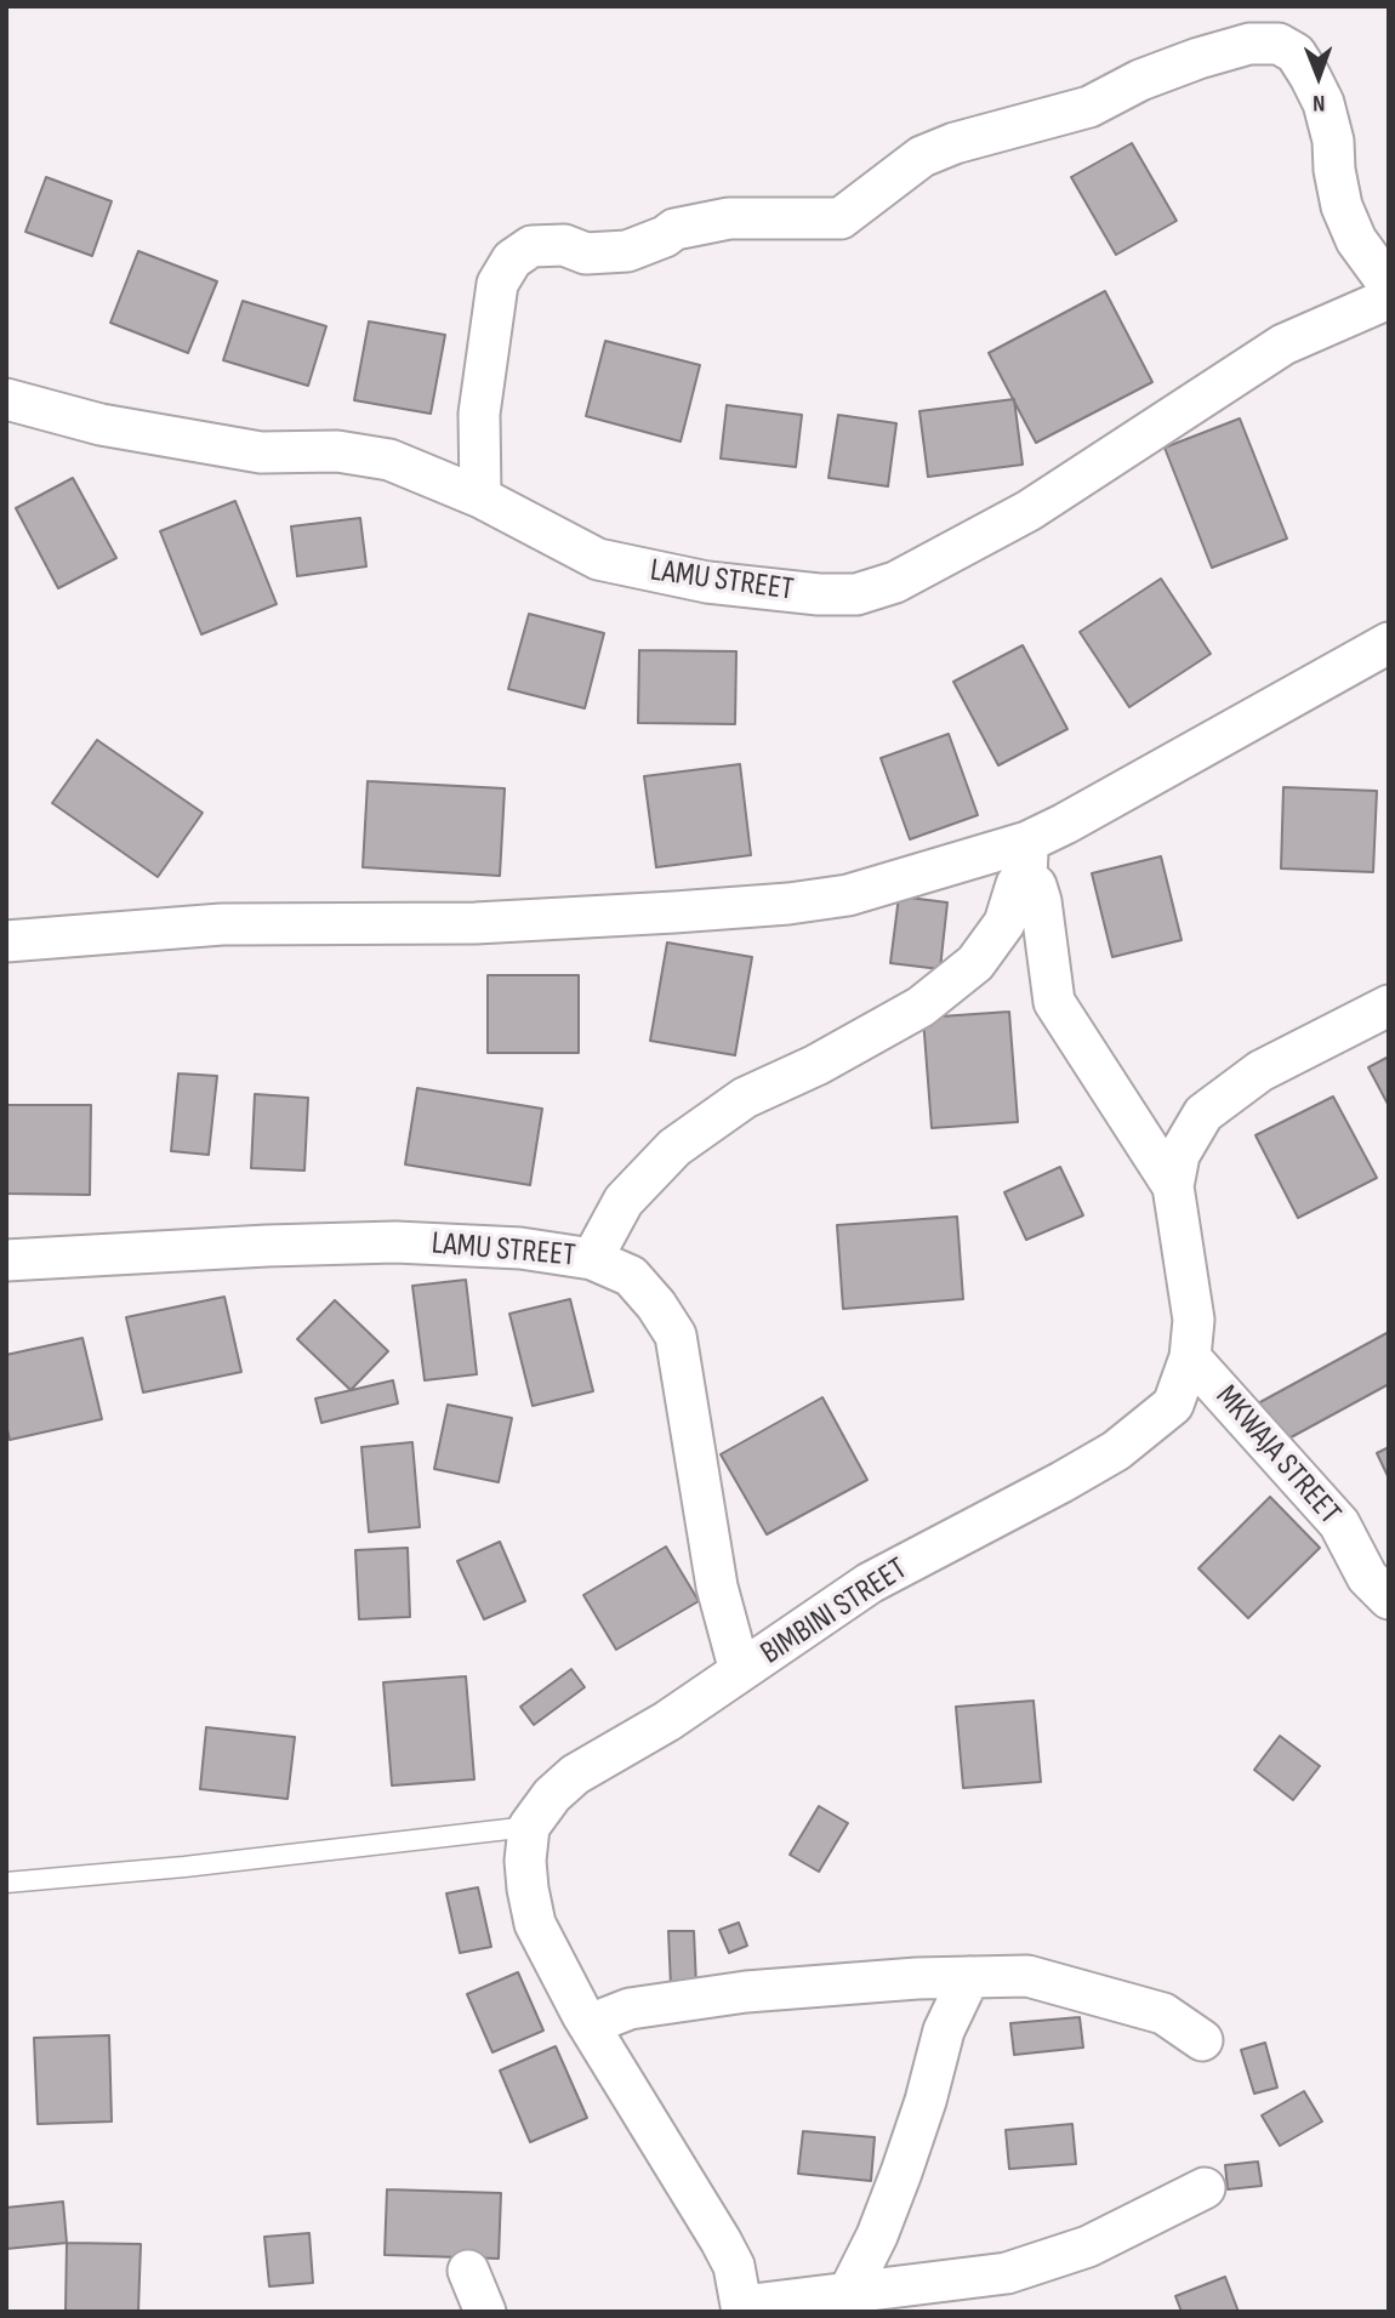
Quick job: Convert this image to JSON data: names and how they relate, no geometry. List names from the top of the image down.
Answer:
{
  "streets": {
    "street": ["LAMU STREET", "MKWAJA STREET", "BIMBINI STREET"]
  },
  "crossings": [
    ["LAMU STREET", "BIMBINI STREET"],
    ["MKWAJA STREET", "BIMBINI STREET"]
  ],
  "north": "bottom"
}
